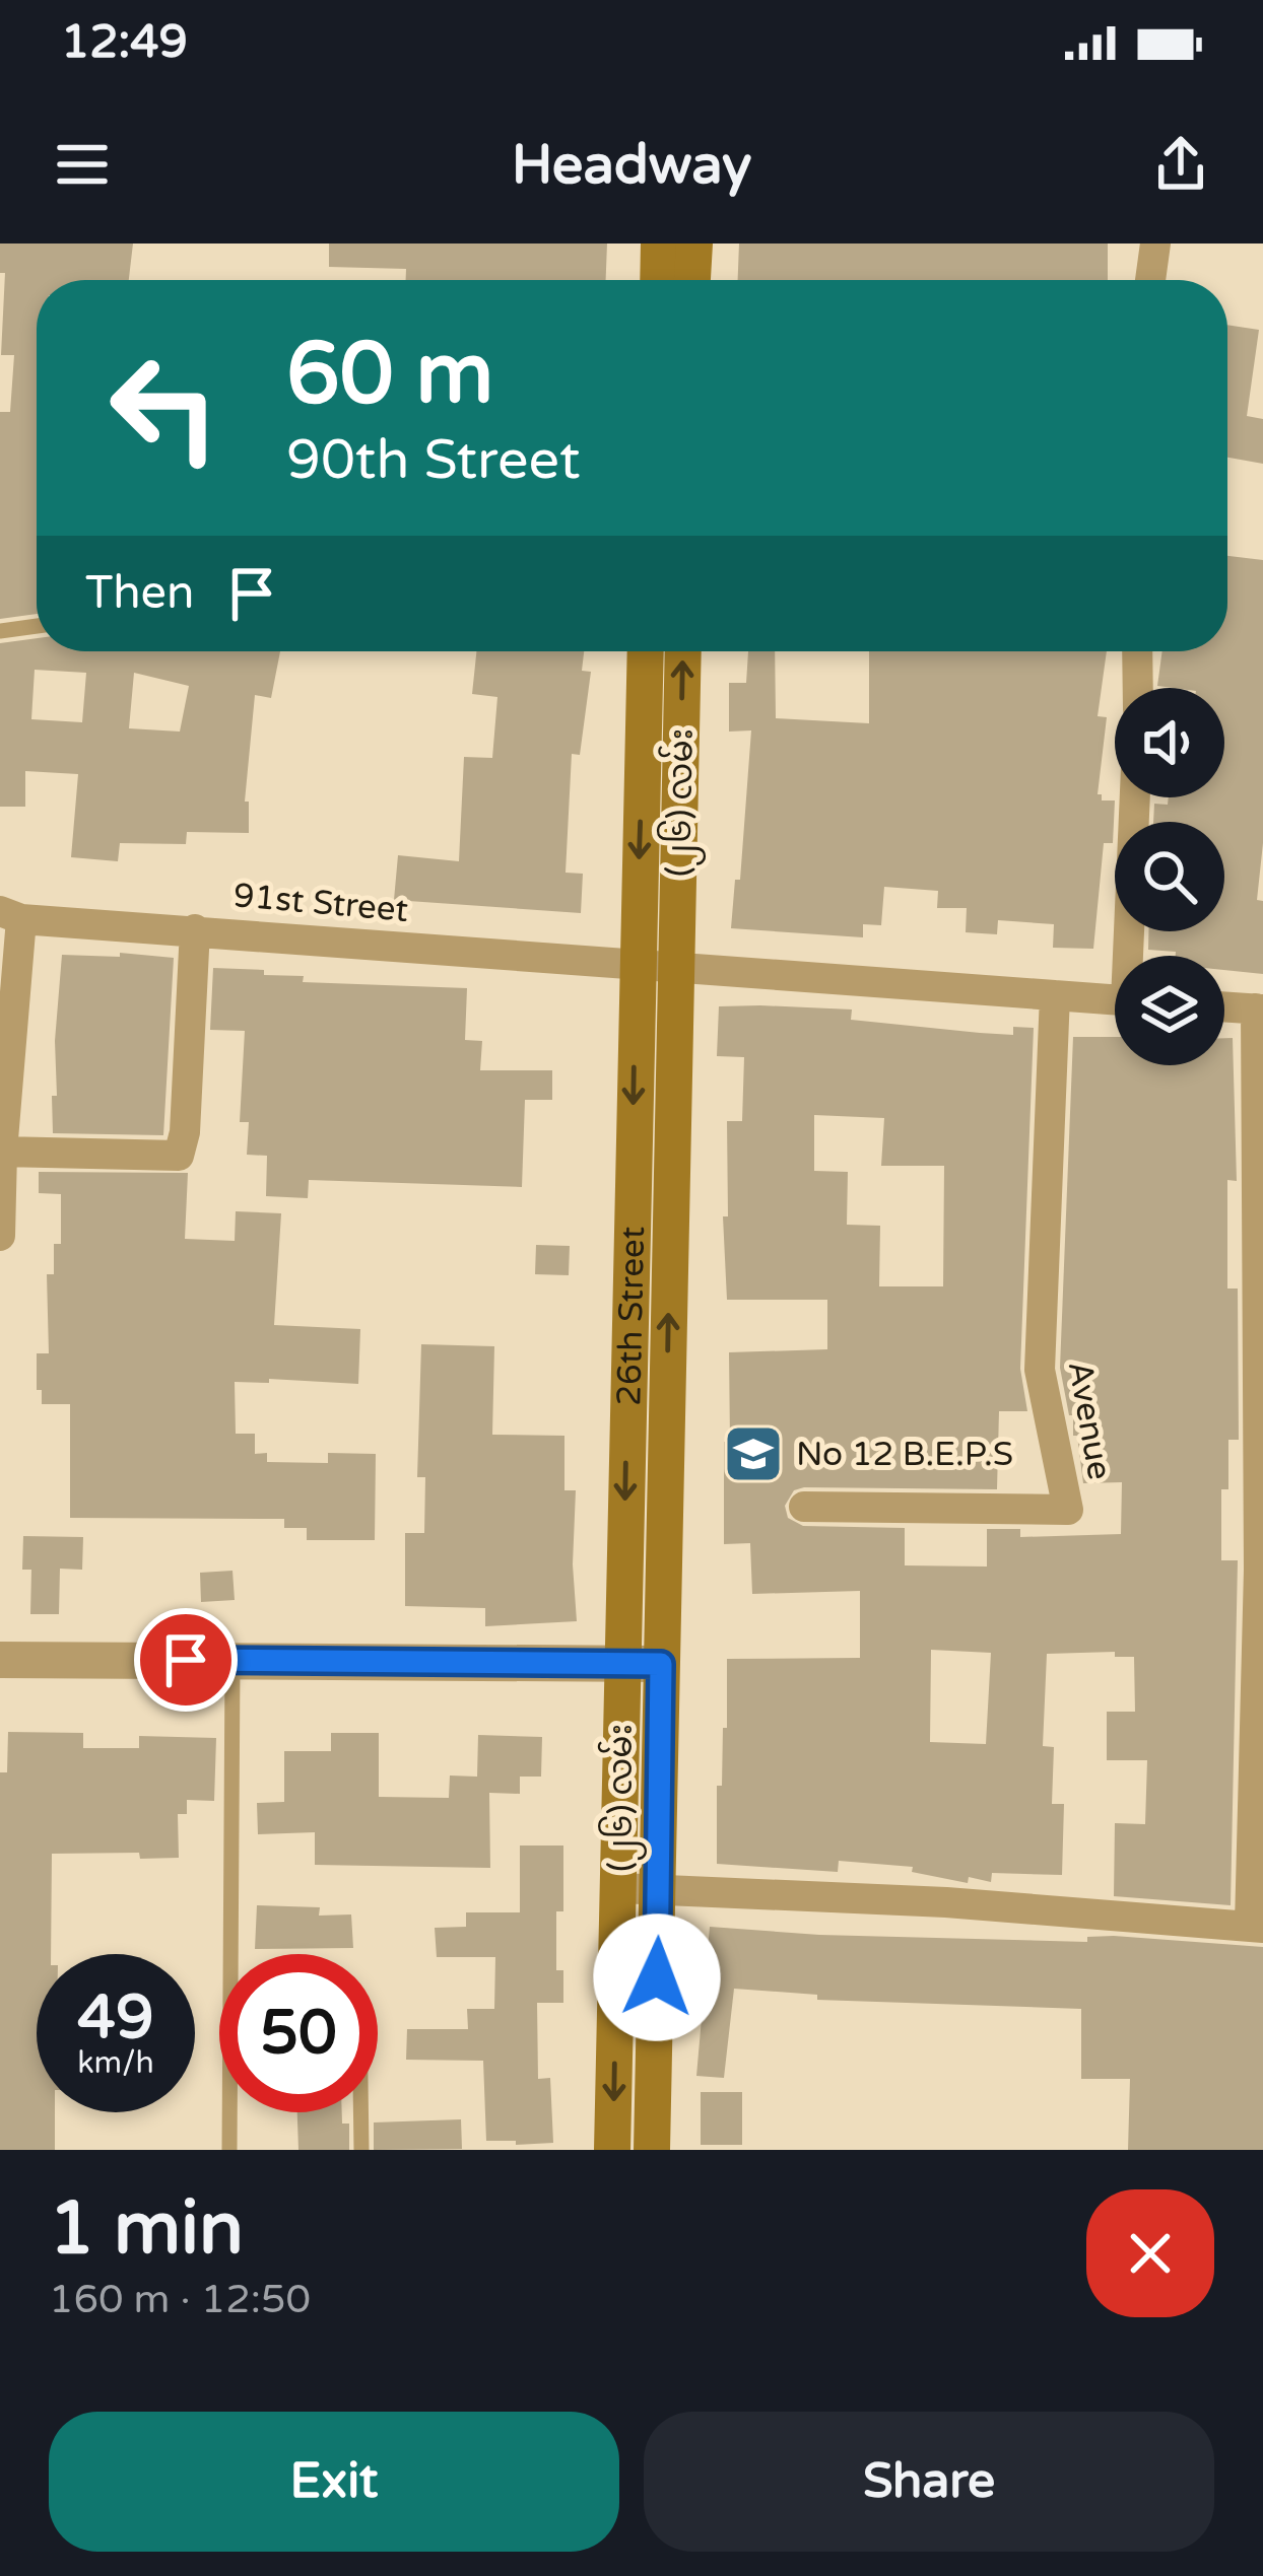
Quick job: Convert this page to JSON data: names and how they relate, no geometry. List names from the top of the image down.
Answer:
{
  "streets": {
    "main road": ["(၂၆) လမ်း", "26th Street"],
    "street": ["91st Street", "Avenue"]
  },
  "crossings": [
    ["(၂၆) လမ်း", "91st Street"],
    ["(၂၆) လမ်း", "26th Street"],
    ["91st Street", "26th Street"],
    ["91st Street", "Avenue"]
  ],
  "places": {
    "school or university": ["No 12 B.E.P.S"]
  },
  "page": {
    "status": "12:49",
    "header": "Headway",
    "turn": ["60 m", "90th Street"],
    "then": "Then",
    "speed": "49 km/h",
    "limit": "50",
    "heading": ["1 min", "160 m · 12:50"],
    "buttons": ["Exit", "Share"]
  }
}
